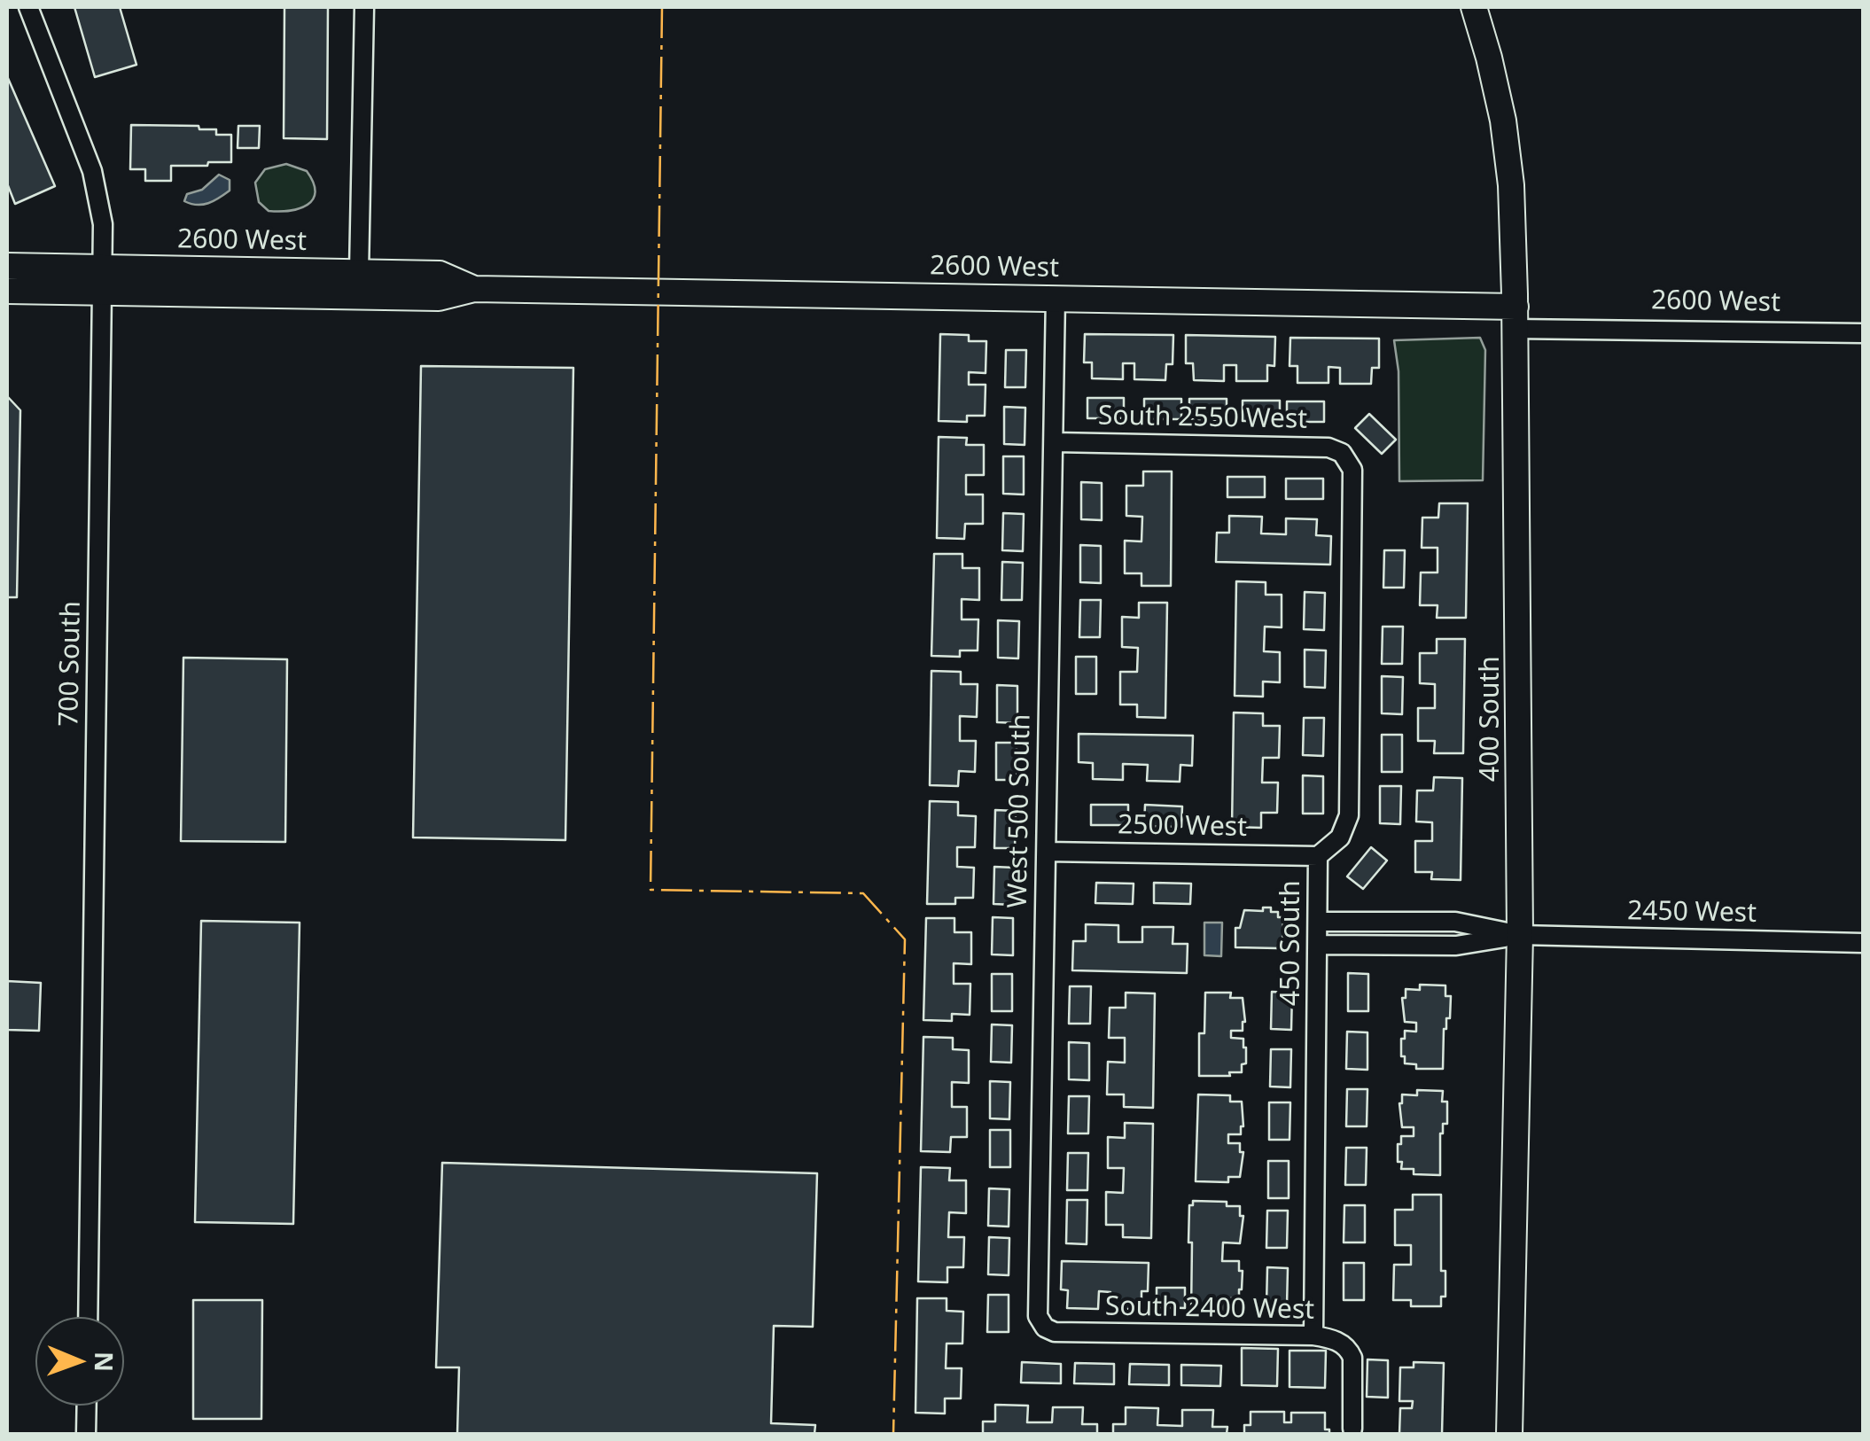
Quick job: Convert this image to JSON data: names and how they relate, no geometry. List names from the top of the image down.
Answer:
{
  "streets": {
    "street": [
      "2600 West",
      "South 2550 West",
      "700 South",
      "400 South",
      "West 500 South",
      "2500 West",
      "2450 West",
      "450 South",
      "South 2400 West"
    ]
  },
  "crossings": [
    ["2600 West", "700 South"],
    ["2600 West", "400 South"],
    ["2600 West", "West 500 South"],
    ["South 2550 West", "West 500 South"],
    ["South 2550 West", "450 South"],
    ["400 South", "2450 West"],
    ["West 500 South", "2500 West"],
    ["West 500 South", "South 2400 West"],
    ["2500 West", "450 South"],
    ["450 South", "South 2400 West"]
  ],
  "north": "right"
}
